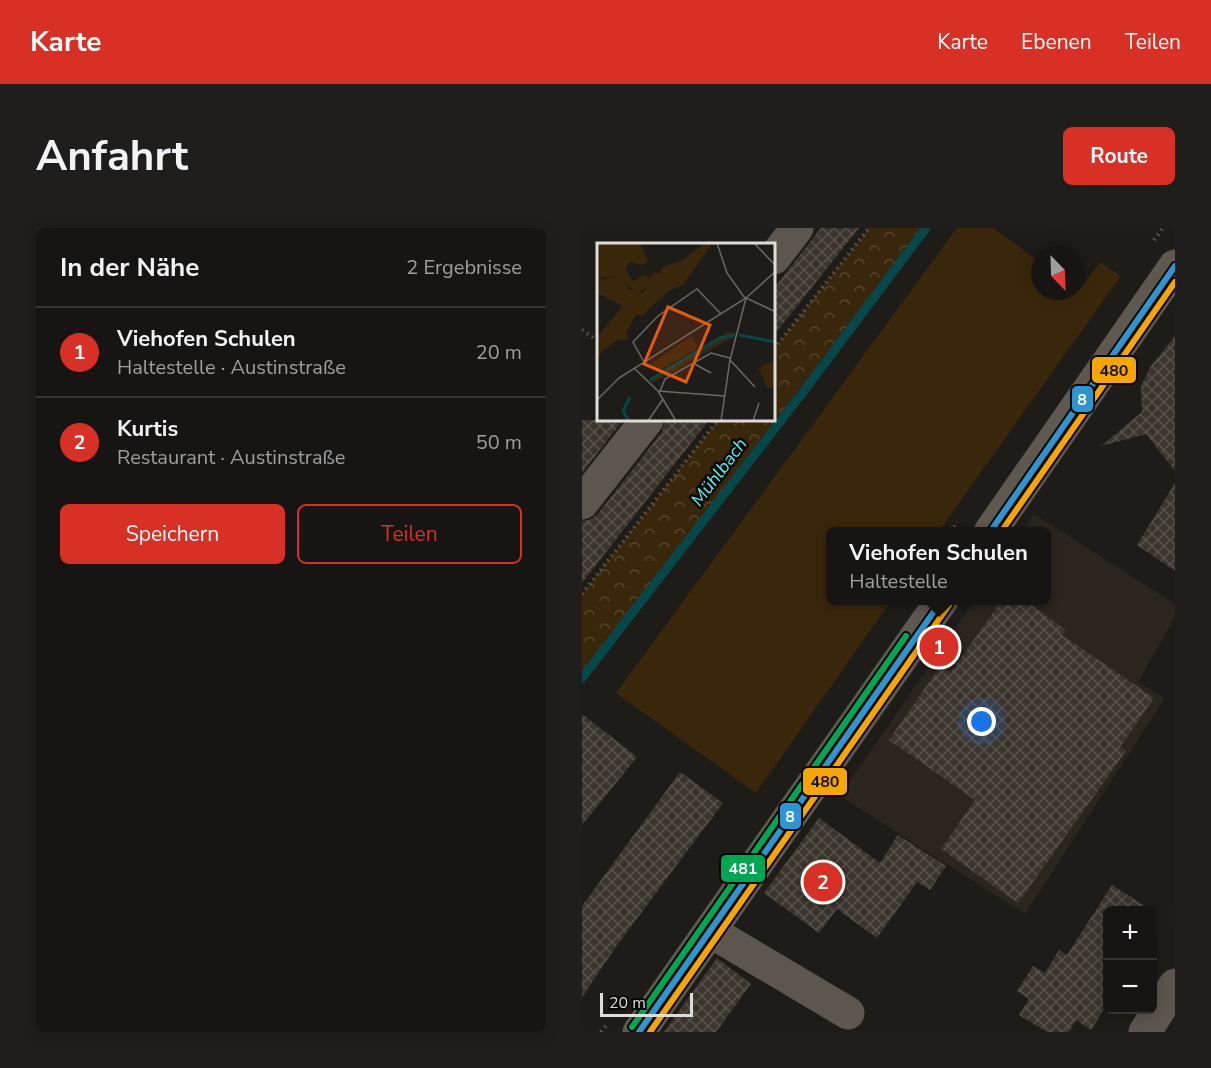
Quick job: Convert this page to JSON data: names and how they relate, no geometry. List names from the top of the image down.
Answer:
{
  "water": ["Mühlbach"],
  "lines": ["transit line 8", "transit line 480", "transit line 481"],
  "scale_bar": "20 m",
  "north": "bottom right",
  "page": {
    "header": "Karte",
    "nav": ["Karte", "Ebenen", "Teilen"],
    "buttons": [
      "Route",
      ["Speichern", "Teilen"]
    ],
    "title": "Anfahrt",
    "heading": ["In der Nähe", "2 Ergebnisse"],
    "list": [
      {
        "mark": "1",
        "name": "Viehofen Schulen",
        "note": "Haltestelle · Austinstraße",
        "value": "20 m"
      },
      {
        "mark": "2",
        "name": "Kurtis",
        "note": "Restaurant · Austinstraße",
        "value": "50 m"
      }
    ],
    "popup": ["Viehofen Schulen", "Haltestelle"],
    "pins": ["1", "2"],
    "map_buttons": ["+", "−"],
    "scale": "20 m"
  }
}
